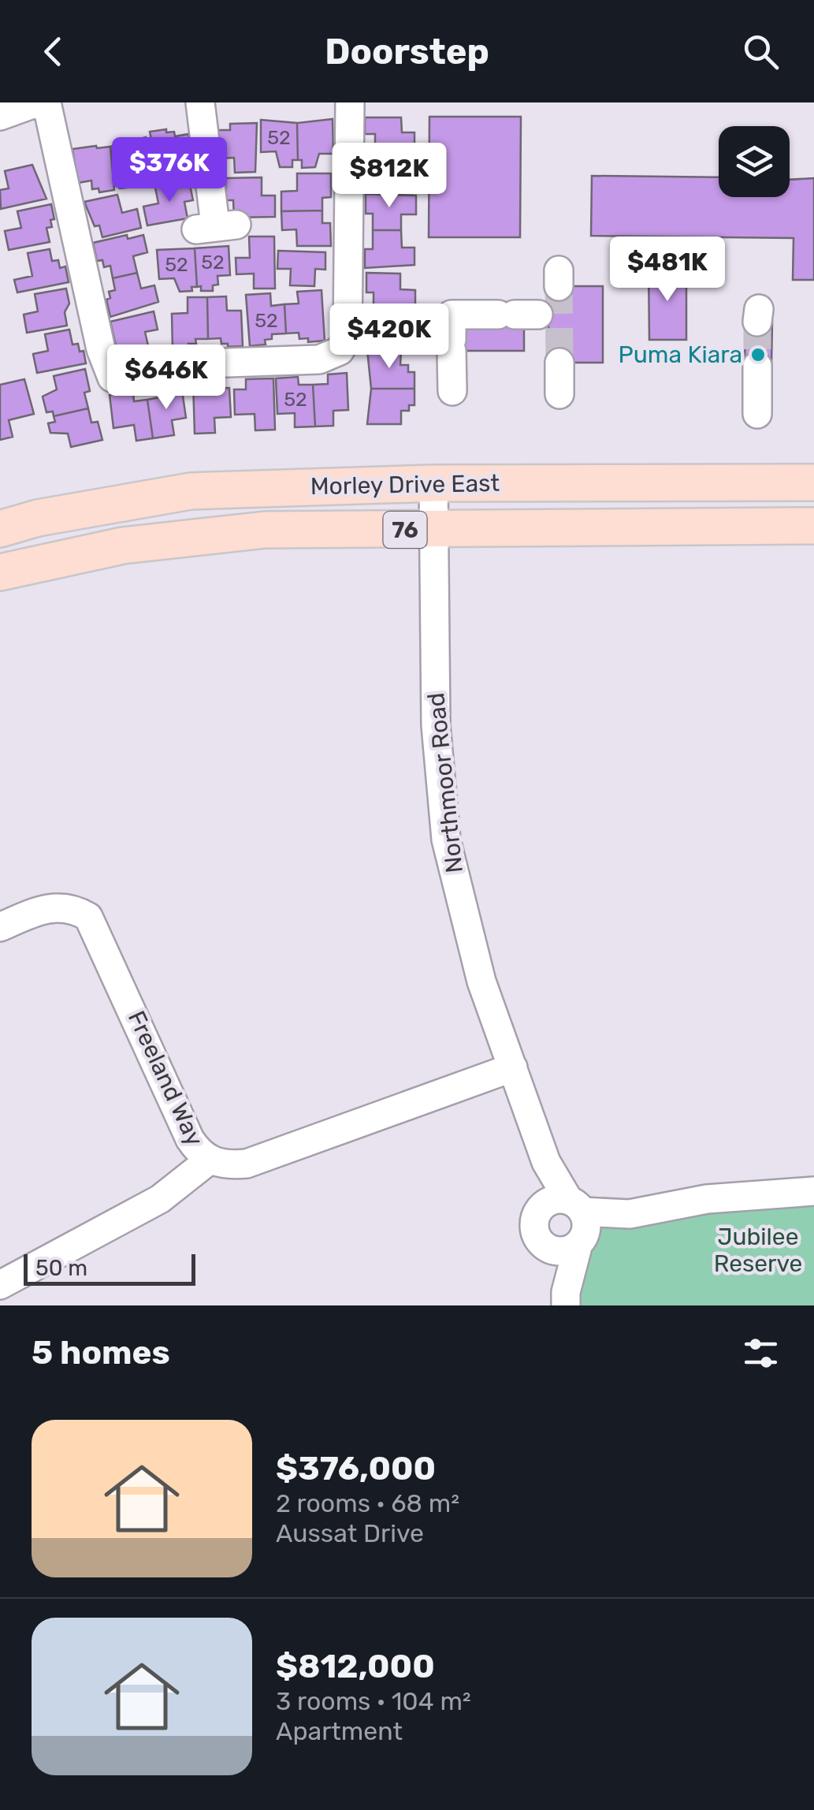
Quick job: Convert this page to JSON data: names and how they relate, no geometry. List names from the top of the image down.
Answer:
{
  "streets": {
    "main road": ["Morley Drive East", "76"],
    "street": ["Northmoor Road", "Freeland Way"]
  },
  "crossings": [
    ["Morley Drive East", "Northmoor Road"],
    ["Northmoor Road", "Freeland Way"]
  ],
  "parks": ["Jubilee Reserve"],
  "places": ["Puma Kiara"],
  "house_numbers": [
    "52",
    "52",
    "52",
    "52",
    "52"
  ],
  "scale_bar": "50 m",
  "page": {
    "header": "Doorstep",
    "price": [
      "$376K",
      "$812K",
      "$481K",
      "$420K",
      "$646K"
    ],
    "scale": "50 m",
    "heading": "5 homes",
    "list": [
      {
        "name": "$376,000",
        "note": "2 rooms · 68 m² · Aussat Drive"
      },
      {
        "name": "$812,000",
        "note": "3 rooms · 104 m² · Apartment"
      }
    ]
  }
}
